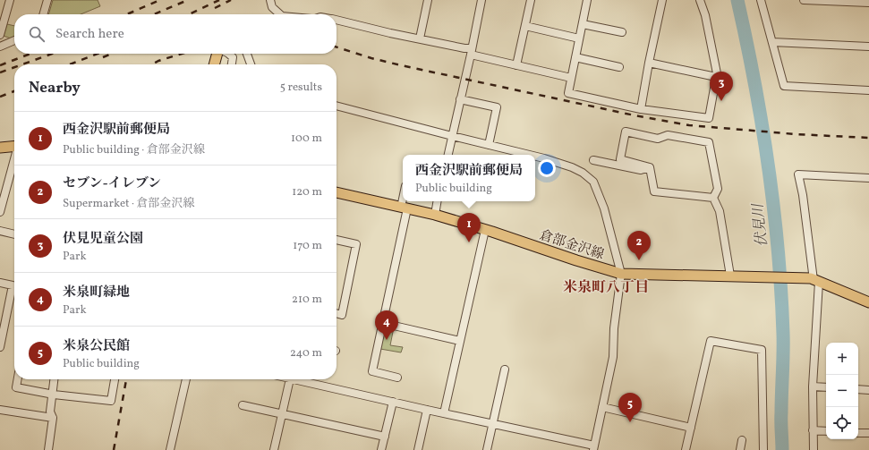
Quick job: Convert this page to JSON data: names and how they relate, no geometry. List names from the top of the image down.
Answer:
{
  "streets": {
    "main road": ["倉部金沢線"]
  },
  "districts": ["米泉町八丁目"],
  "water": ["伏見川"],
  "page": {
    "search": "Search here",
    "heading": ["Nearby", "5 results"],
    "pins": [
      "3",
      "1",
      "2",
      "4",
      "5"
    ],
    "list": [
      {
        "mark": "1",
        "name": "西金沢駅前郵便局",
        "note": "Public building · 倉部金沢線",
        "value": "100 m"
      },
      {
        "mark": "2",
        "name": "セブン-イレブン",
        "note": "Supermarket · 倉部金沢線",
        "value": "120 m"
      },
      {
        "mark": "3",
        "name": "伏見児童公園",
        "note": "Park",
        "value": "170 m"
      },
      {
        "mark": "4",
        "name": "米泉町緑地",
        "note": "Park",
        "value": "210 m"
      },
      {
        "mark": "5",
        "name": "米泉公民館",
        "note": "Public building",
        "value": "240 m"
      }
    ],
    "popup": ["西金沢駅前郵便局", "Public building"],
    "map_buttons": ["+", "−"]
  }
}
